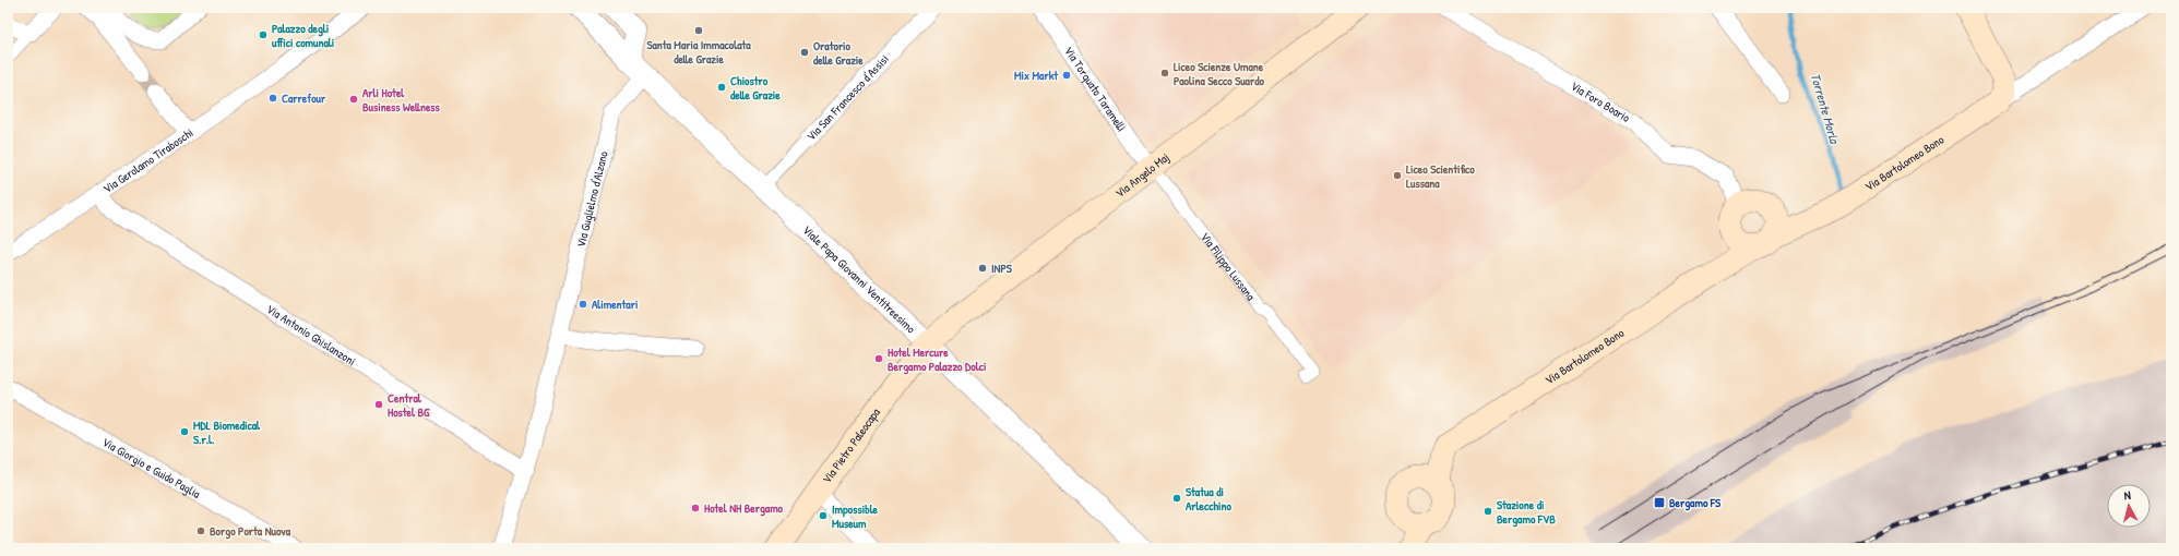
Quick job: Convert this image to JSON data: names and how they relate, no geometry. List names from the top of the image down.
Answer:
{
  "streets": {
    "main road": [
      "Via Foro Boario",
      "Via Bartolomeo Bono",
      "Via Angelo Maj",
      "Via Pietro Paleocapa"
    ],
    "street": [
      "Via Torquato Taramelli",
      "Via San Francesco d'Assisi",
      "Via Gerolamo Tiraboschi",
      "Via Guglielmo d'Alzano",
      "Via Filippo Lussana",
      "Viale Papa Giovanni Ventitreesimo",
      "Via Antonio Ghislanzoni",
      "Via Giorgio e Guido Paglia"
    ]
  },
  "crossings": [
    ["Via Torquato Taramelli", "Via Angelo Maj"],
    ["Via Torquato Taramelli", "Via Filippo Lussana"],
    ["Via San Francesco d'Assisi", "Viale Papa Giovanni Ventitreesimo"],
    ["Via Foro Boario", "Via Bartolomeo Bono"],
    ["Via Gerolamo Tiraboschi", "Via Antonio Ghislanzoni"],
    ["Via Angelo Maj", "Via Filippo Lussana"],
    ["Via Angelo Maj", "Viale Papa Giovanni Ventitreesimo"],
    ["Via Angelo Maj", "Via Pietro Paleocapa"],
    ["Via Guglielmo d'Alzano", "Viale Papa Giovanni Ventitreesimo"],
    ["Via Guglielmo d'Alzano", "Via Antonio Ghislanzoni"],
    ["Viale Papa Giovanni Ventitreesimo", "Via Pietro Paleocapa"]
  ],
  "water": ["Torrente Morla"],
  "places": {
    "other": [
      "Santa Maria Immacolata delle Grazie",
      "Palazzo degli uffici comunali",
      "Oratorio delle Grazie",
      "Liceo Scienze Umane Paolina Secco Suardo",
      "Mix Markt",
      "Chiostro delle Grazie",
      "Carrefour",
      "Arli Hotel Business Wellness",
      "Liceo Scientifico Lussana",
      "INPS",
      "Alimentari",
      "Hotel Mercure Bergamo Palazzo Dolci",
      "Central Hostel BG",
      "MDL Biomedical S.r.l.",
      "Statua di Arlecchino",
      "Hotel NH Bergamo",
      "Stazione di Bergamo FVB",
      "Impossible Museum",
      "Borgo Porta Nuova"
    ],
    "transit": ["Bergamo FS"]
  },
  "north": "top"
}
